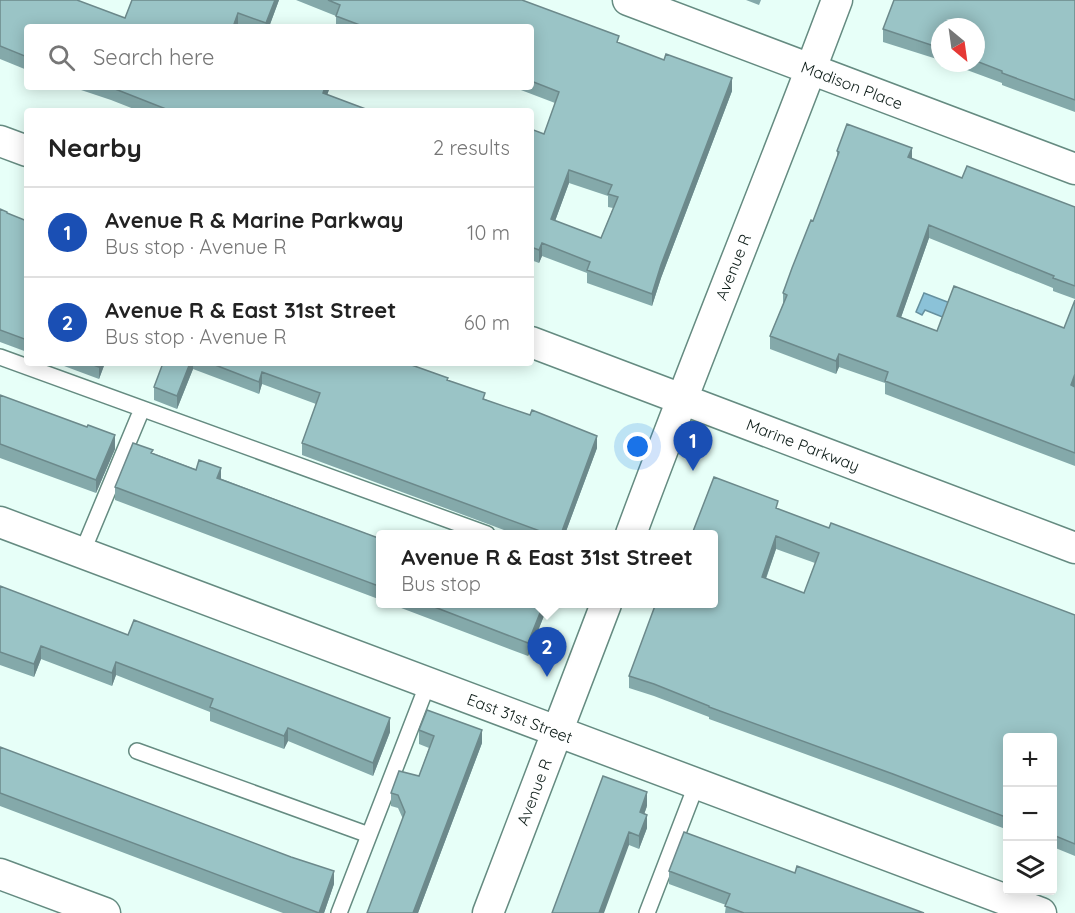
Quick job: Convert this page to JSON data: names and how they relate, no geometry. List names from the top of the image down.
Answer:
{
  "streets": {
    "street": [
      "Madison Place",
      "Avenue R",
      "Marine Parkway",
      "East 31st Street"
    ]
  },
  "crossings": [
    ["Madison Place", "Avenue R"],
    ["Avenue R", "Marine Parkway"],
    ["Avenue R", "East 31st Street"]
  ],
  "north": "bottom right",
  "page": {
    "search": "Search here",
    "heading": ["Nearby", "2 results"],
    "list": [
      {
        "mark": "1",
        "name": "Avenue R & Marine Parkway",
        "note": "Bus stop · Avenue R",
        "value": "10 m"
      },
      {
        "mark": "2",
        "name": "Avenue R & East 31st Street",
        "note": "Bus stop · Avenue R",
        "value": "60 m"
      }
    ],
    "pins": ["1", "2"],
    "popup": ["Avenue R & East 31st Street", "Bus stop"],
    "map_buttons": ["+", "−"]
  }
}
